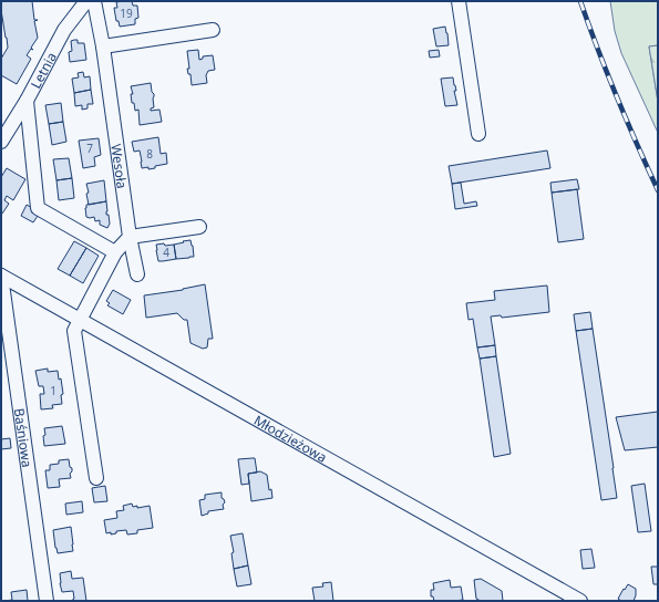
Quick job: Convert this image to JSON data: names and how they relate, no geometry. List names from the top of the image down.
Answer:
{
  "streets": {
    "street": [
      "Letnia",
      "Wesoła",
      "Baśniowa",
      "Młodzieżowa"
    ]
  },
  "crossings": [
    ["Baśniowa", "Młodzieżowa"]
  ],
  "house_numbers": [
    "19",
    "7",
    "8",
    "4",
    "1"
  ]
}
